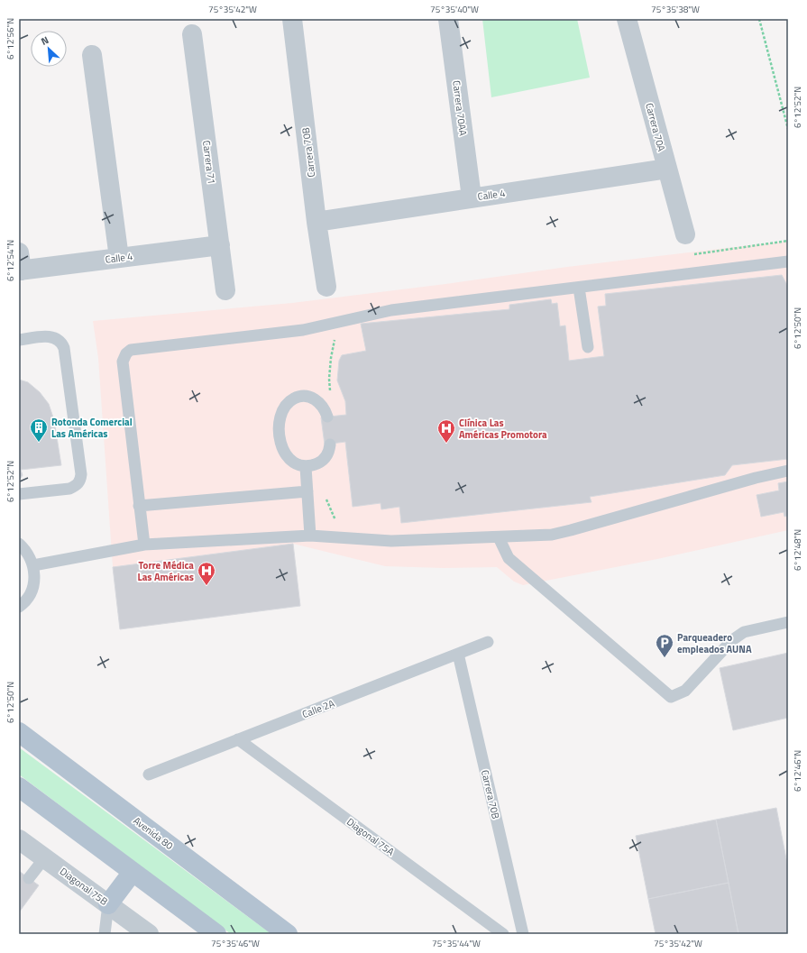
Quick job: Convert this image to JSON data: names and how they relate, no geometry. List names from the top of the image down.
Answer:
{
  "streets": {
    "main road": ["Avenida 80"],
    "street": [
      "Carrera 70AA",
      "Carrera 70A",
      "Carrera 70B",
      "Carrera 71",
      "Calle 4",
      "Diagonal 75B"
    ],
    "lane": ["Calle 2A", "Diagonal 75A"]
  },
  "crossings": [
    ["Carrera 70AA", "Calle 4"],
    ["Carrera 70A", "Calle 4"],
    ["Carrera 70B", "Calle 4"],
    ["Carrera 70B", "Calle 2A"],
    ["Carrera 71", "Calle 4"],
    ["Calle 2A", "Diagonal 75A"]
  ],
  "places": {
    "building": ["Rotonda Comercial Las Américas"],
    "hospital": ["Clínica Las Américas Promotora", "Torre Médica Las Américas"],
    "parking": ["Parqueadero empleados AUNA"]
  },
  "north": "top left",
  "coordinates": [
    "75°35'42\"W",
    "75°35'40\"W",
    "75°35'38\"W",
    "6°12'56\"N",
    "6°12'52\"N",
    "6°12'54\"N",
    "6°12'50\"N",
    "6°12'48\"N",
    "6°12'46\"N",
    "75°35'46\"W",
    "75°35'44\"W"
  ]
}
